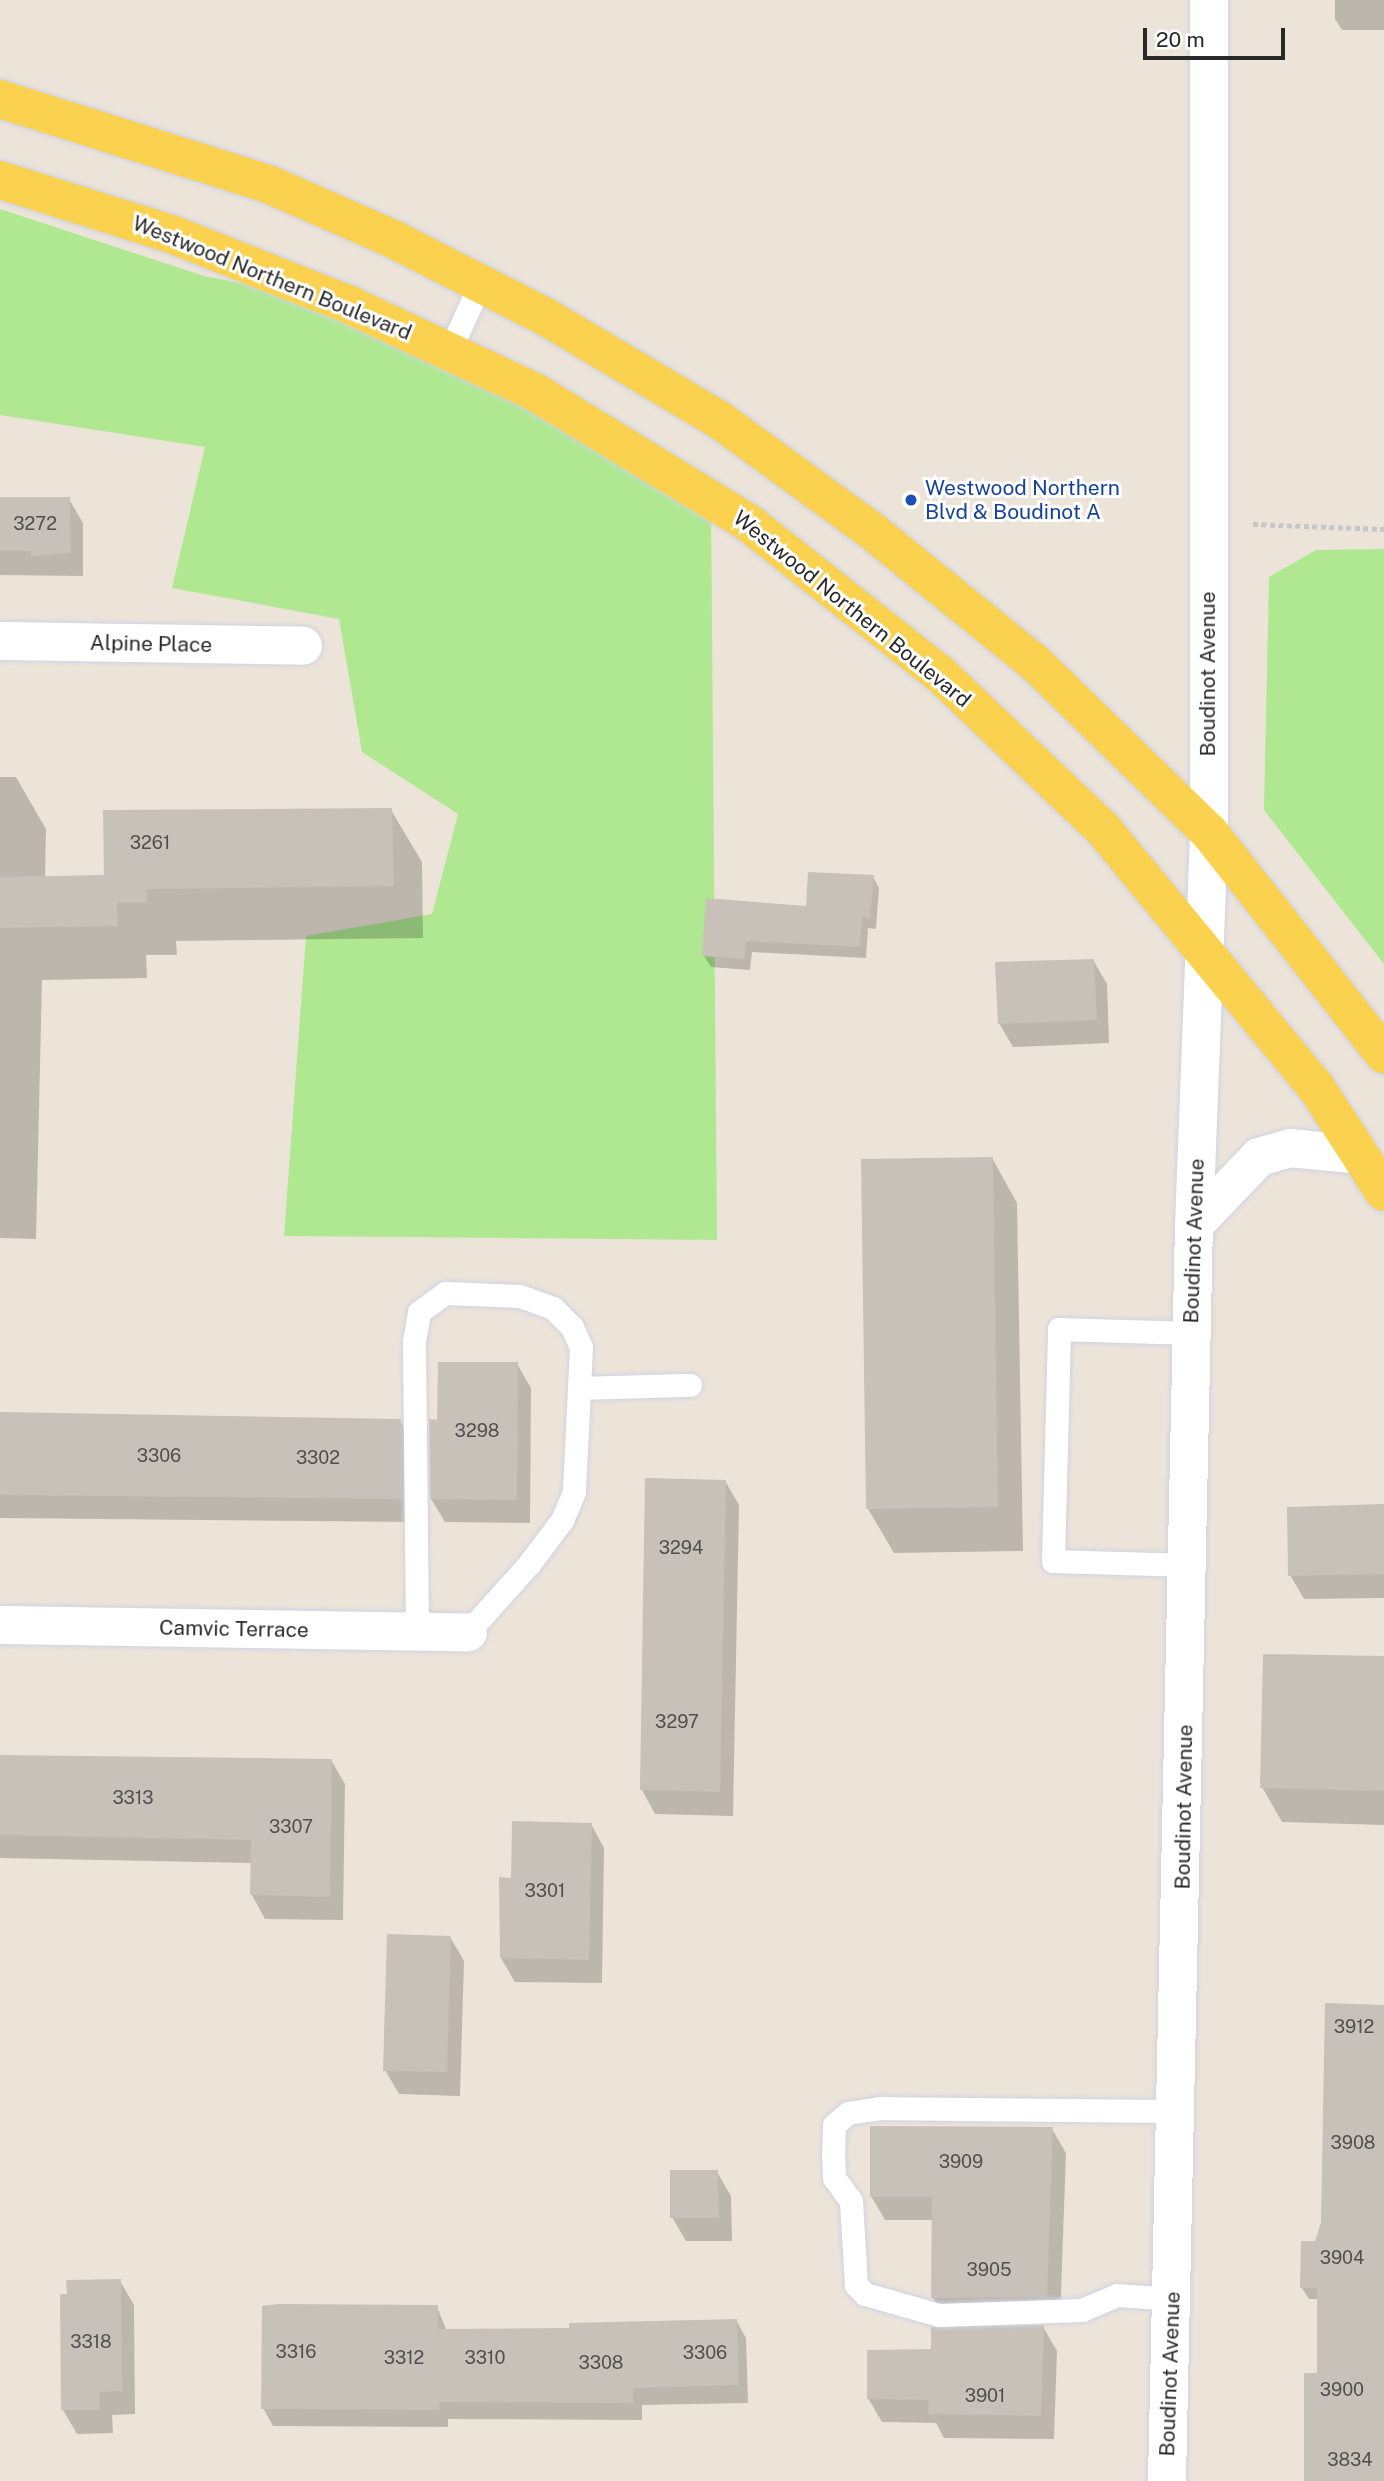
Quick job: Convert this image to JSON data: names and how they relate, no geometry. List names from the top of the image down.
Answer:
{
  "streets": {
    "main road": ["Westwood Northern Boulevard"],
    "street": ["Alpine Place", "Boudinot Avenue", "Camvic Terrace"]
  },
  "crossings": [
    ["Westwood Northern Boulevard", "Boudinot Avenue"]
  ],
  "places": ["Westwood Northern Blvd & Boudinot A"],
  "house_numbers": [
    "3272",
    "3261",
    "3298",
    "3306",
    "3302",
    "3294",
    "3297",
    "3313",
    "3307",
    "3301",
    "3912",
    "3908",
    "3909",
    "3904",
    "3905",
    "3318",
    "3316",
    "3306",
    "3312",
    "3310",
    "3308",
    "3900",
    "3901",
    "3834"
  ],
  "scale_bar": "20 m"
}
